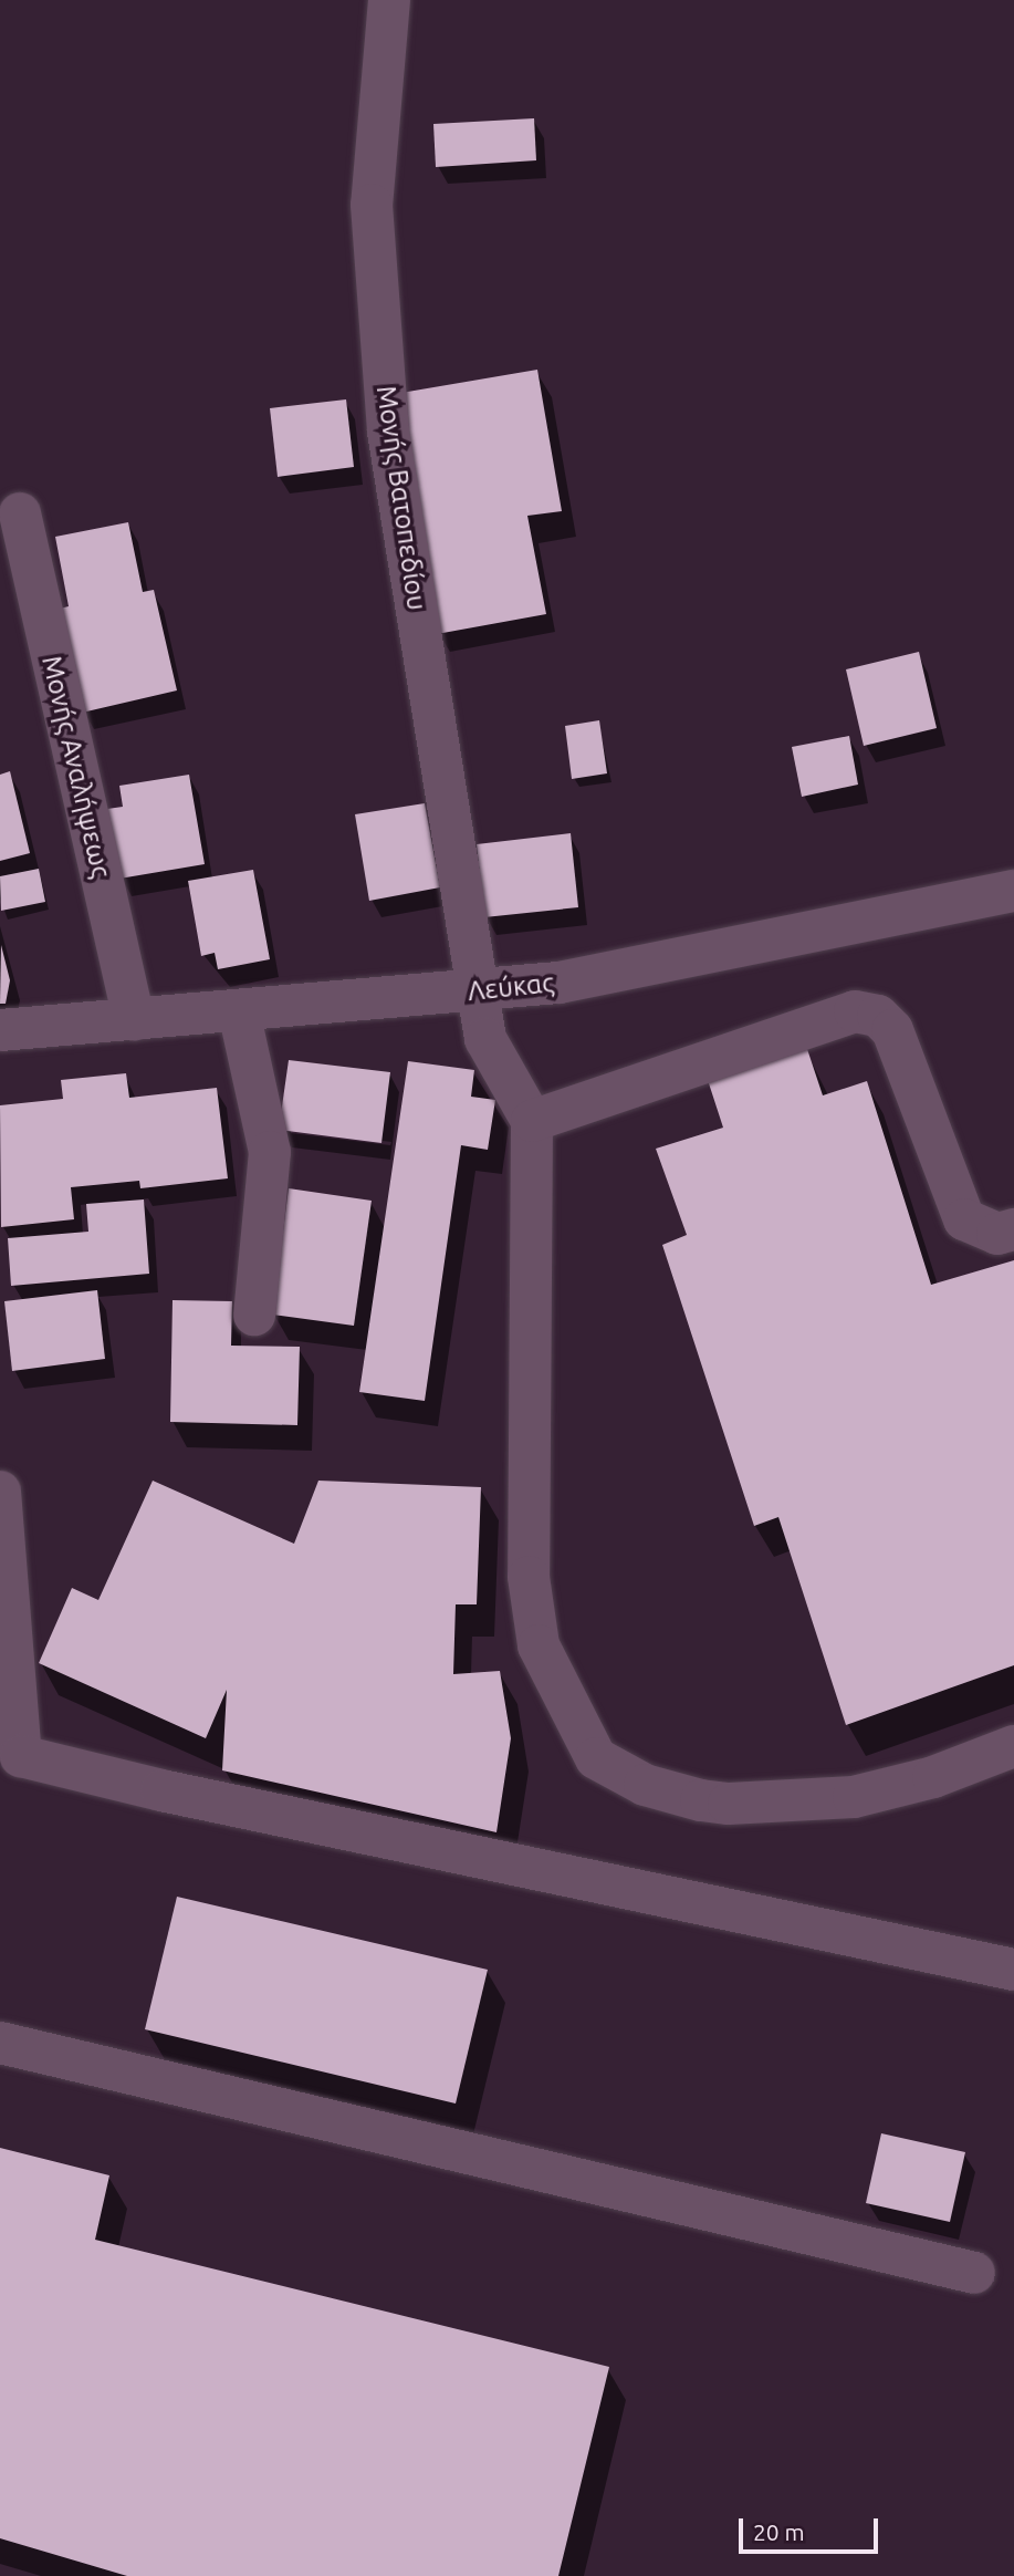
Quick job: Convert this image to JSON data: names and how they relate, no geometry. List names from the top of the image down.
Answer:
{
  "streets": {
    "street": ["Μονής Βατοπεδίου", "Μονής Αναλήψεως", "Λεύκας"]
  },
  "crossings": [
    ["Μονής Βατοπεδίου", "Λεύκας"],
    ["Μονής Αναλήψεως", "Λεύκας"]
  ],
  "scale_bar": "20 m"
}
